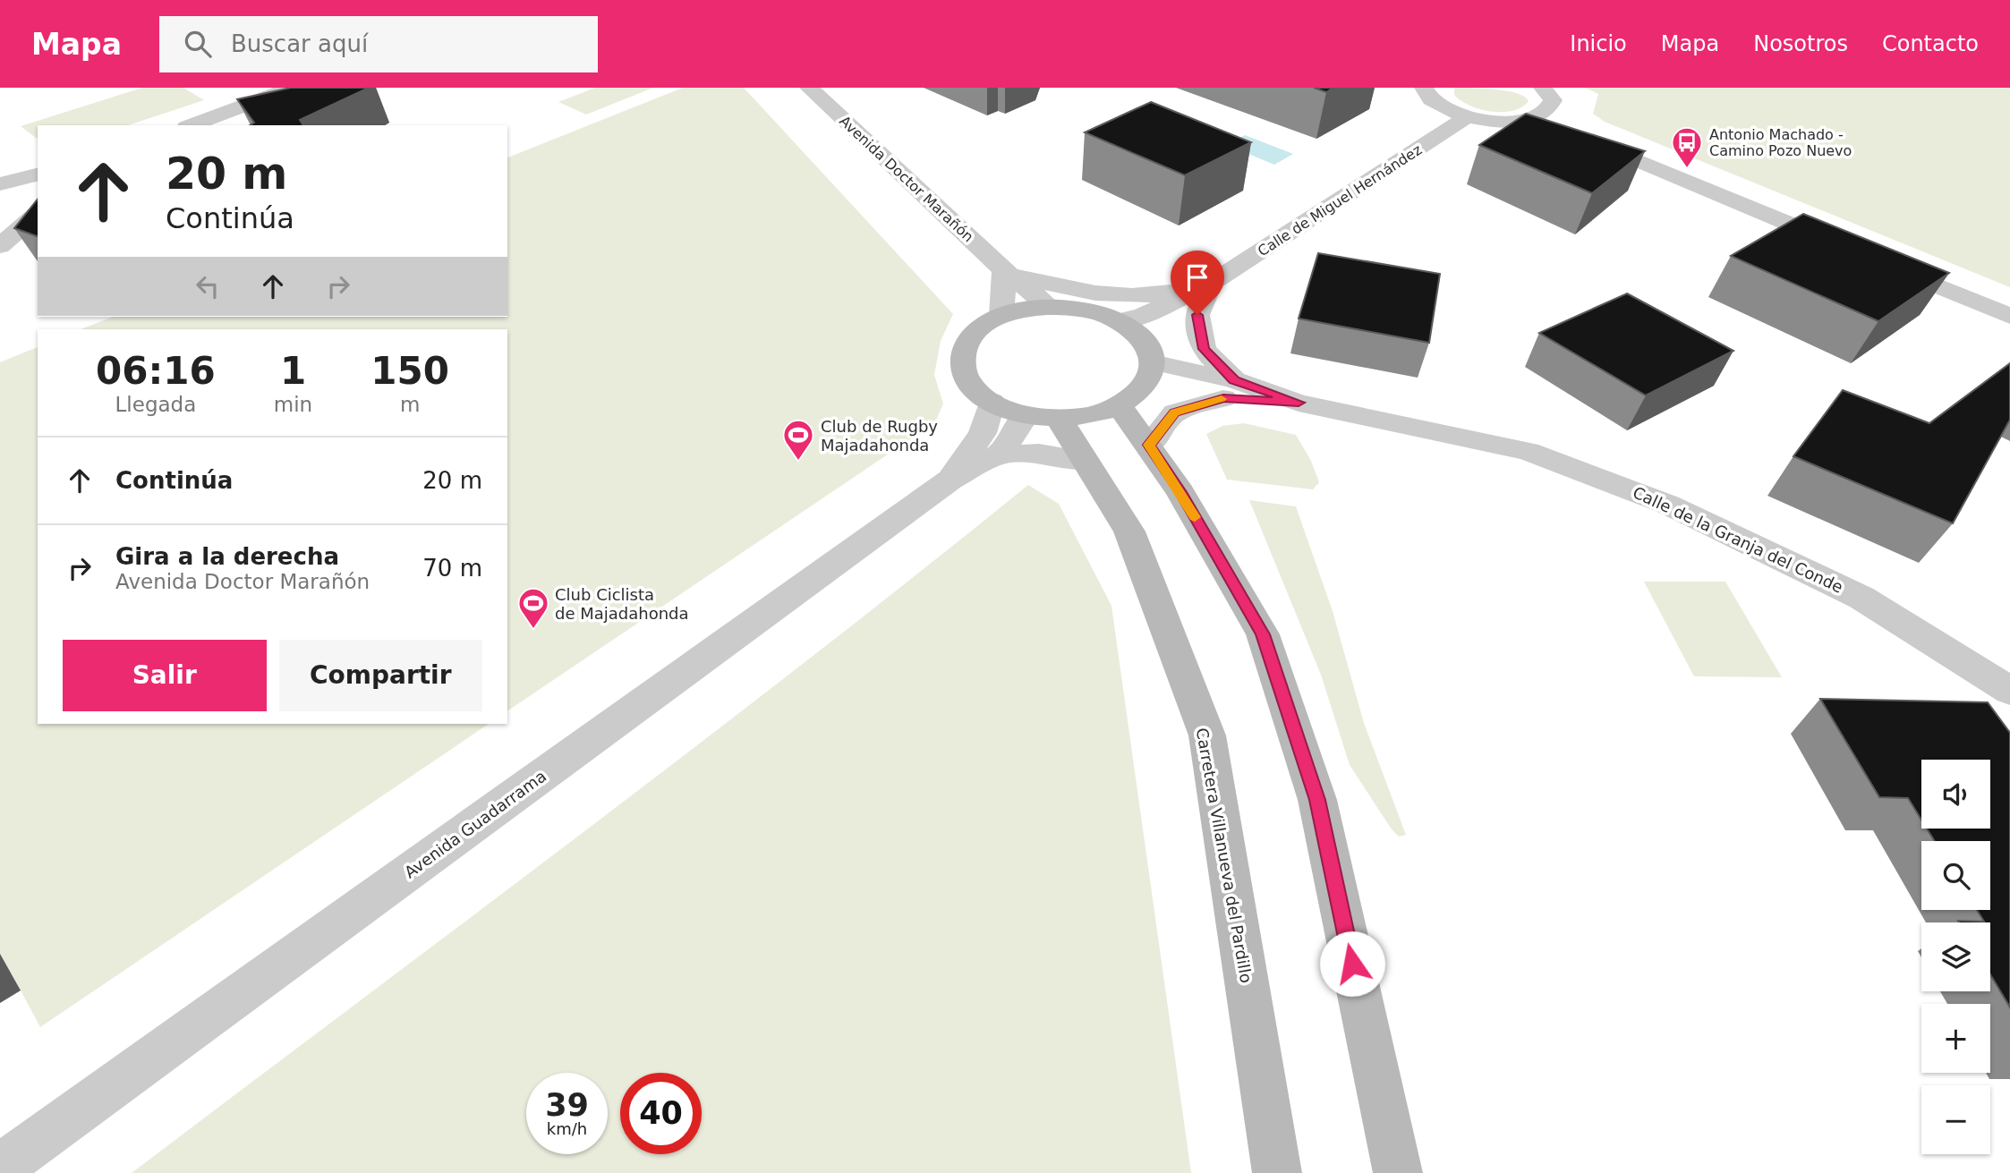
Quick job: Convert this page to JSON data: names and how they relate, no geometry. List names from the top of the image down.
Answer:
{
  "streets": {
    "street": [
      "Avenida Doctor Marañón",
      "Calle de Miguel Hernández",
      "Calle de la Granja del Conde",
      "Avenida Guadarrama",
      "Carretera Villanueva del Pardillo"
    ]
  },
  "crossings": [
    ["Avenida Doctor Marañón", "Calle de Miguel Hernández"],
    ["Avenida Doctor Marañón", "Calle de la Granja del Conde"],
    ["Avenida Doctor Marañón", "Avenida Guadarrama"],
    ["Avenida Doctor Marañón", "Carretera Villanueva del Pardillo"],
    ["Calle de Miguel Hernández", "Calle de la Granja del Conde"],
    ["Calle de Miguel Hernández", "Avenida Guadarrama"],
    ["Calle de Miguel Hernández", "Carretera Villanueva del Pardillo"],
    ["Calle de la Granja del Conde", "Avenida Guadarrama"],
    ["Calle de la Granja del Conde", "Carretera Villanueva del Pardillo"],
    ["Avenida Guadarrama", "Carretera Villanueva del Pardillo"]
  ],
  "places": {
    "bus stop": ["Antonio Machado - Camino Pozo Nuevo"],
    "sports": ["Club de Rugby Majadahonda", "Club Ciclista de Majadahonda"]
  },
  "page": {
    "header": "Mapa",
    "search": "Buscar aquí",
    "nav": [
      "Inicio",
      "Mapa",
      "Nosotros",
      "Contacto"
    ],
    "turn": ["20 m", "Continúa"],
    "eta": [
      "06:16",
      "Llegada",
      "1",
      "min",
      "150",
      "m"
    ],
    "list": [
      {
        "name": "Continúa",
        "value": "20 m"
      },
      {
        "name": "Gira a la derecha",
        "note": "Avenida Doctor Marañón",
        "value": "70 m"
      }
    ],
    "buttons": ["Salir", "Compartir"],
    "map_buttons": ["+", "−"],
    "speed": "39 km/h",
    "limit": "40"
  }
}
